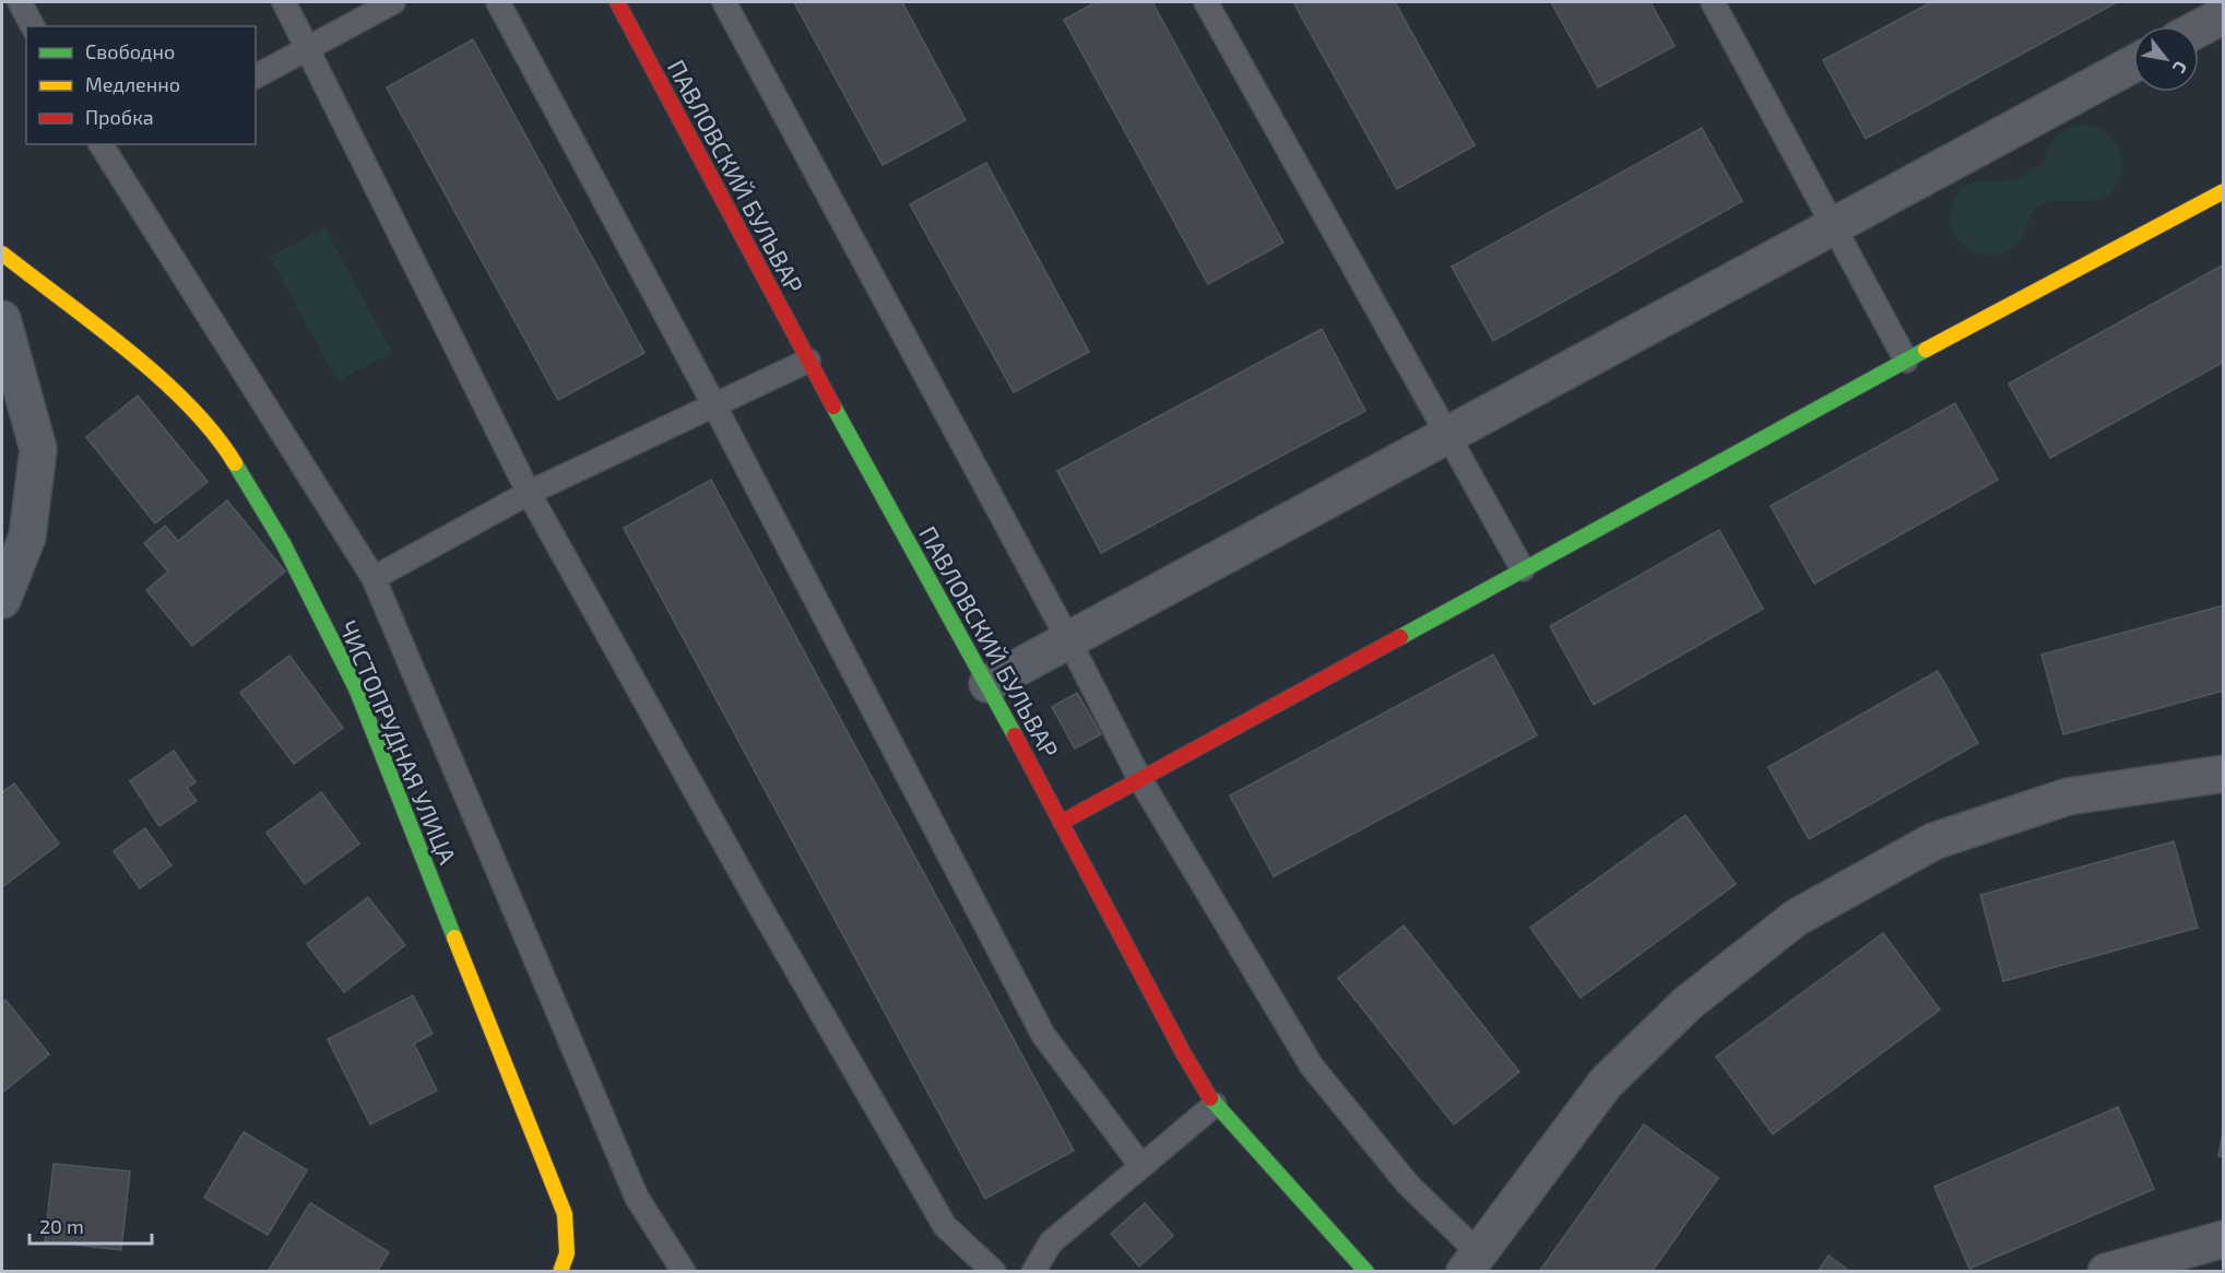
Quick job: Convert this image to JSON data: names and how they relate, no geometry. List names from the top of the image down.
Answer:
{
  "streets": {
    "street": ["ПАВЛОВСКИЙ БУЛЬВАР", "ЧИСТОПРУДНАЯ УЛИЦА"]
  },
  "legend": ["Свободно", "Медленно", "Пробка"],
  "scale_bar": "20 m",
  "north": "bottom right"
}
